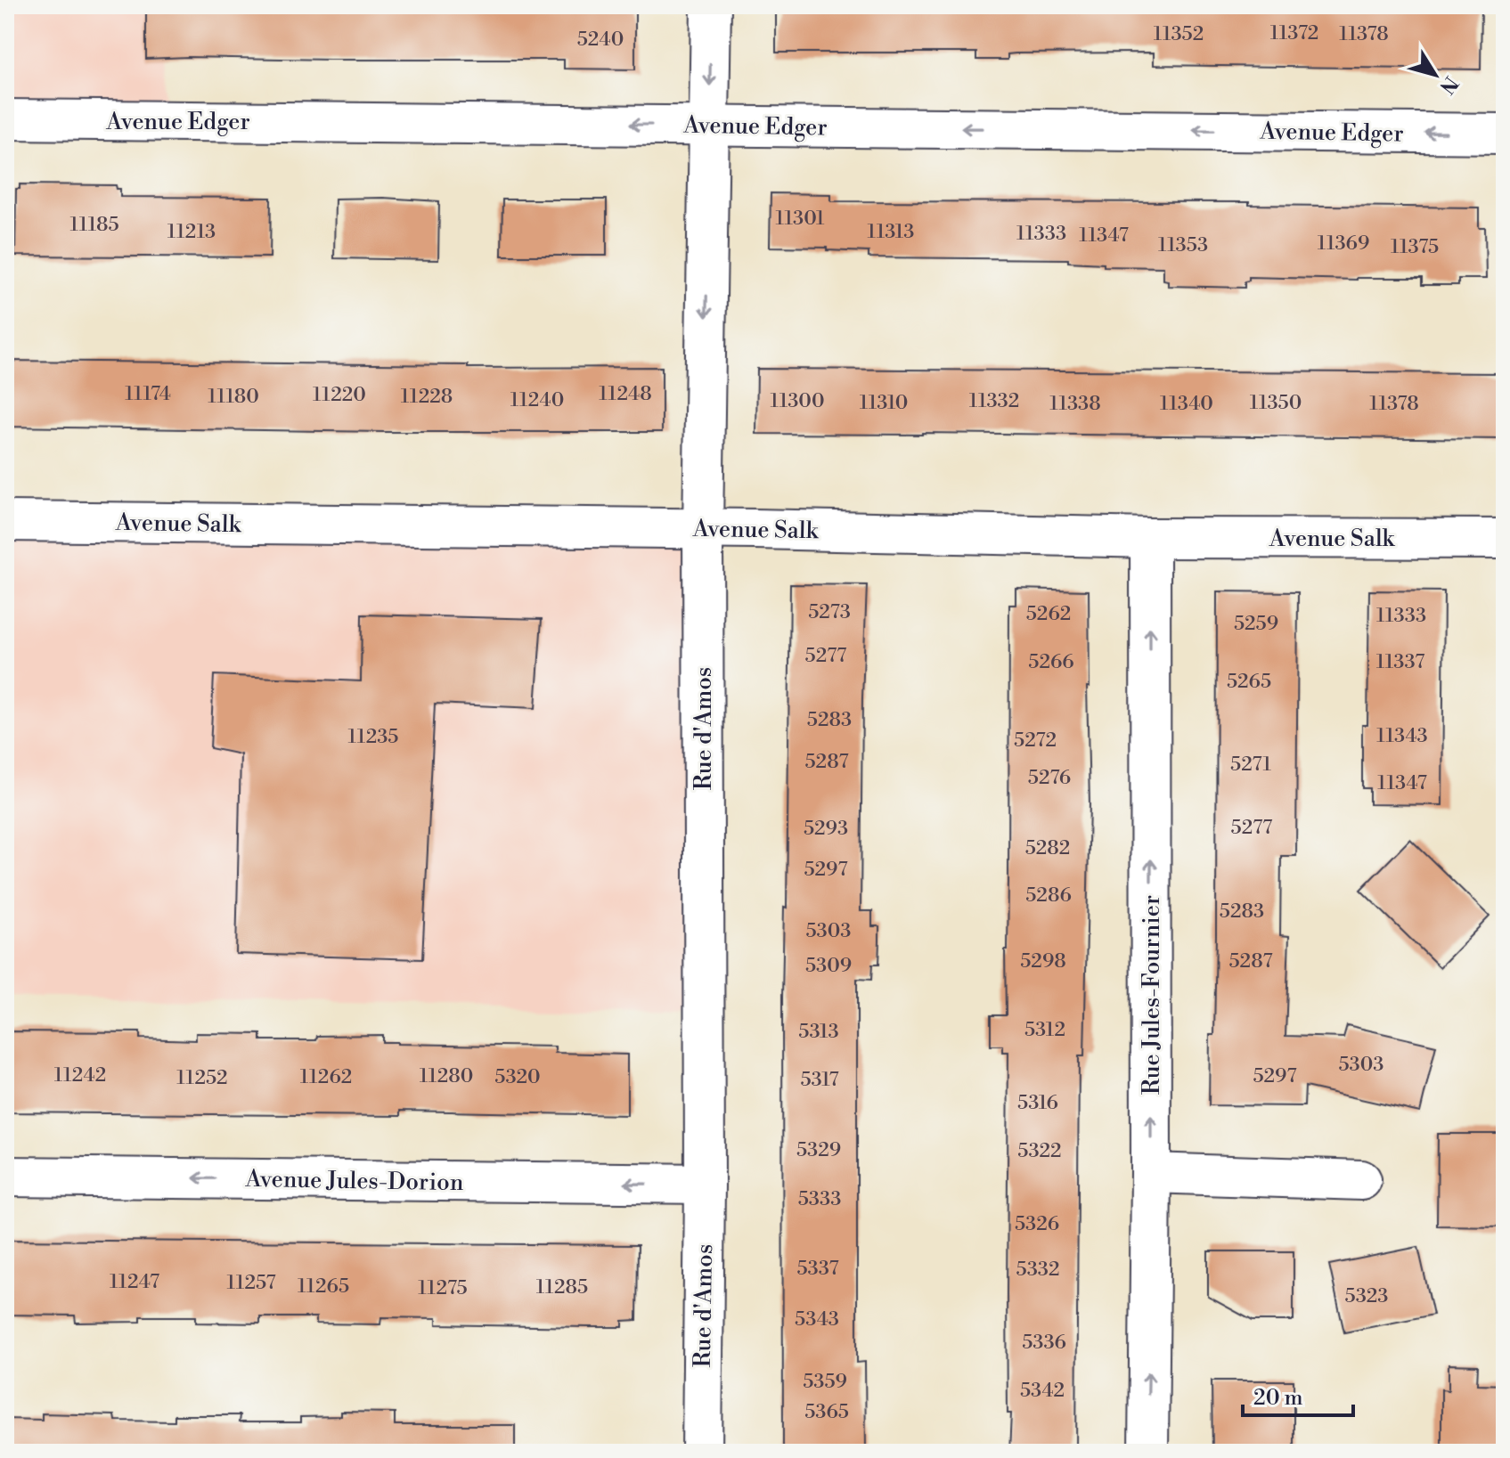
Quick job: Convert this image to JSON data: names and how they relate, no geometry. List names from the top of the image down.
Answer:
{
  "streets": {
    "street": [
      "Avenue Edger",
      "Avenue Salk",
      "Rue d'Amos",
      "Rue Jules-Fournier",
      "Avenue Jules-Dorion"
    ]
  },
  "crossings": [
    ["Avenue Edger", "Rue d'Amos"],
    ["Avenue Salk", "Rue d'Amos"],
    ["Avenue Salk", "Rue Jules-Fournier"],
    ["Rue d'Amos", "Avenue Jules-Dorion"]
  ],
  "one_way": [
    "Avenue Edger",
    "Rue d'Amos",
    "Rue Jules-Fournier",
    "Avenue Jules-Dorion"
  ],
  "house_numbers": [
    "11372",
    "11352",
    "11378",
    "5240",
    "11301",
    "11185",
    "11213",
    "11313",
    "11333",
    "11347",
    "11369",
    "11353",
    "11375",
    "11174",
    "11248",
    "11220",
    "11180",
    "11228",
    "11240",
    "11300",
    "11332",
    "11310",
    "11350",
    "11338",
    "11340",
    "11378",
    "5273",
    "5262",
    "11333",
    "5259",
    "5277",
    "5266",
    "11337",
    "5265",
    "5283",
    "11343",
    "11235",
    "5272",
    "5287",
    "5271",
    "5276",
    "11347",
    "5277",
    "5293",
    "5282",
    "5297",
    "5286",
    "5283",
    "5303",
    "5298",
    "5287",
    "5309",
    "5312",
    "5313",
    "5303",
    "11242",
    "11280",
    "5297",
    "11262",
    "5320",
    "11252",
    "5317",
    "5316",
    "5329",
    "5322",
    "5333",
    "5326",
    "5337",
    "5332",
    "11247",
    "11257",
    "11265",
    "11285",
    "11275",
    "5323",
    "5343",
    "5336",
    "5359",
    "5342",
    "5365"
  ],
  "scale_bar": "20 m",
  "north": "bottom right"
}
